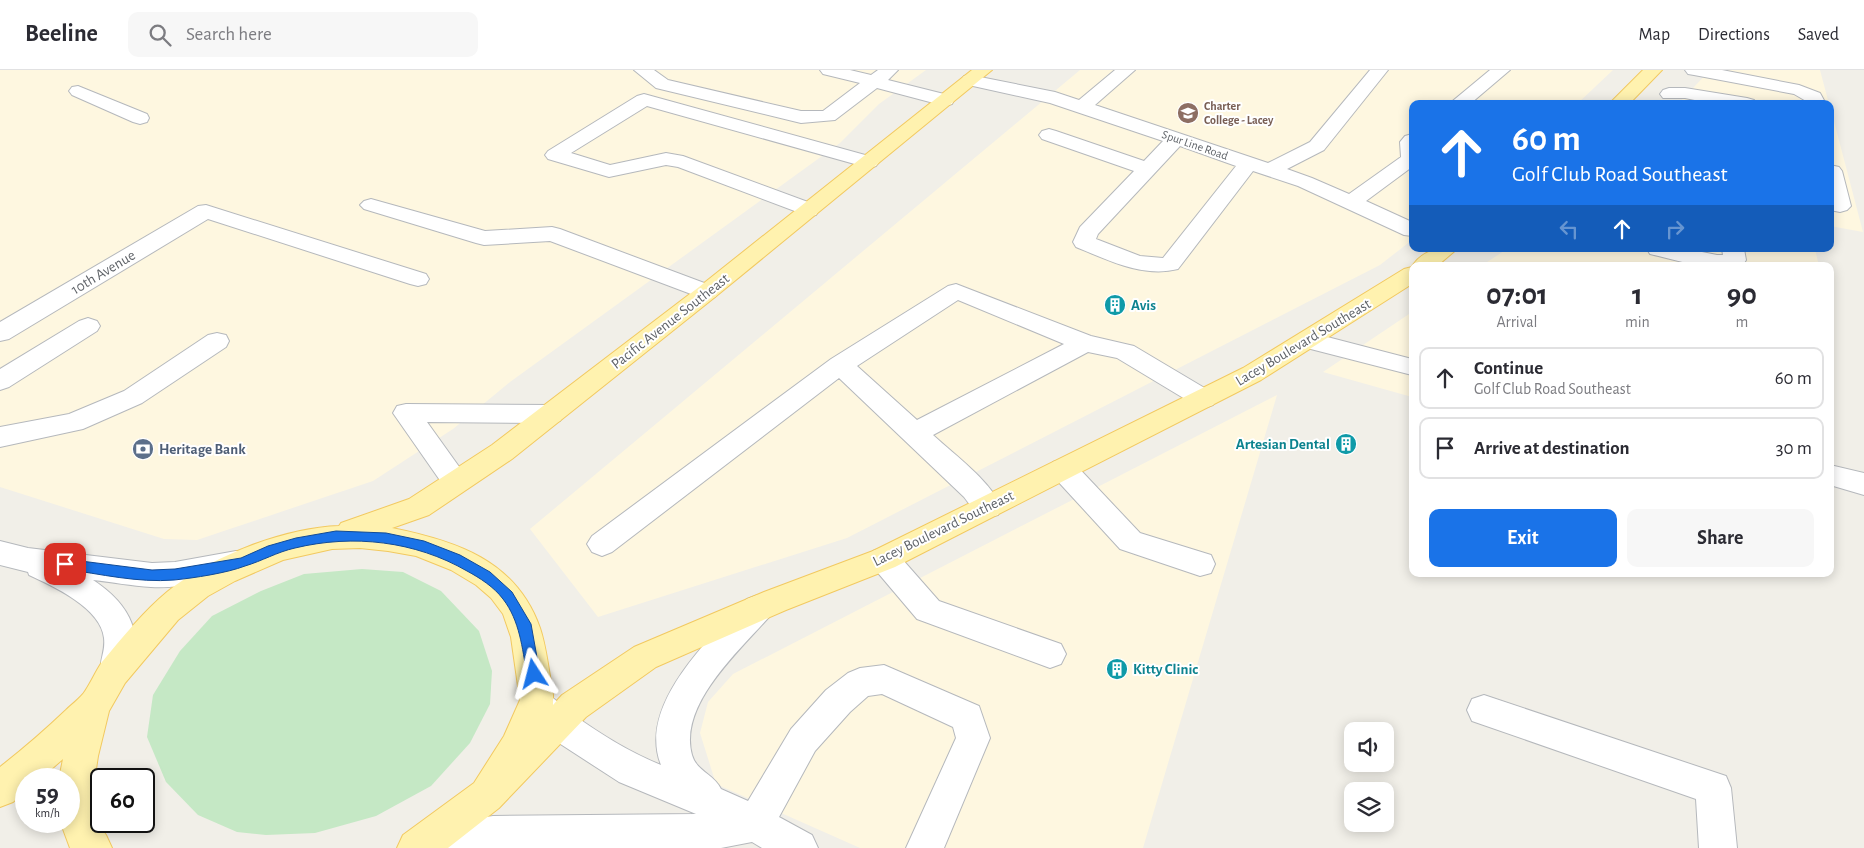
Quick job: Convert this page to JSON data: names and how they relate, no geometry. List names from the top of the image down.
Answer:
{
  "streets": {
    "main road": ["Pacific Avenue Southeast", "Lacey Boulevard Southeast"],
    "street": ["Spur Line Road", "10th Avenue"]
  },
  "crossings": [
    ["Spur Line Road", "Pacific Avenue Southeast"]
  ],
  "places": {
    "school or university": ["Charter College - Lacey"],
    "building": ["Avis", "Artesian Dental", "Kitty Clinic"],
    "bank": ["Heritage Bank"]
  },
  "page": {
    "header": "Beeline",
    "search": "Search here",
    "nav": ["Map", "Directions", "Saved"],
    "turn": ["60 m", "Golf Club Road Southeast"],
    "eta": [
      "07:01",
      "Arrival",
      "1",
      "min",
      "90",
      "m"
    ],
    "list": [
      {
        "name": "Continue",
        "note": "Golf Club Road Southeast",
        "value": "60 m"
      },
      {
        "name": "Arrive at destination",
        "value": "30 m"
      }
    ],
    "buttons": ["Exit", "Share"],
    "speed": "59 km/h",
    "limit": "60"
  }
}
